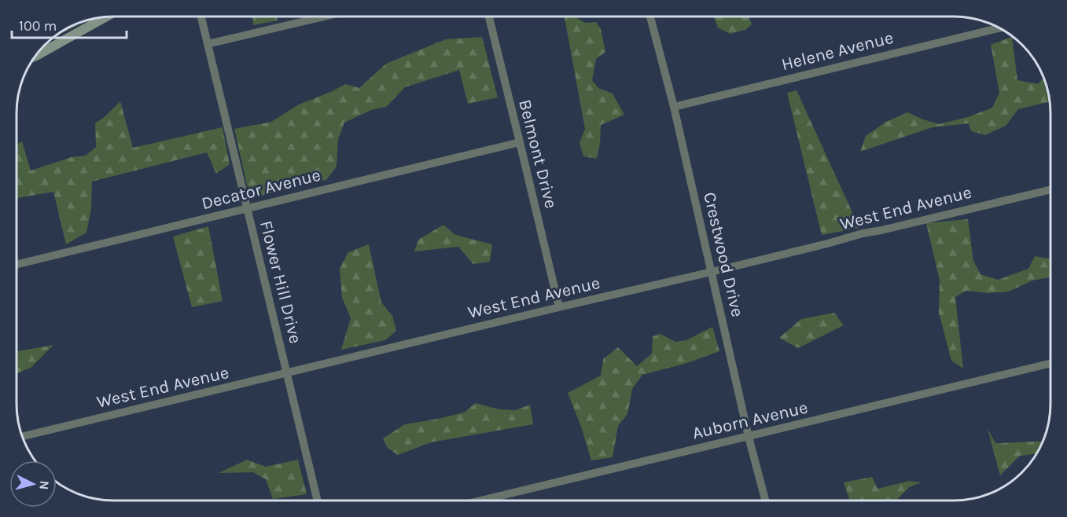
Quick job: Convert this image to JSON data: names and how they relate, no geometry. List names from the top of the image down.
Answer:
{
  "streets": {
    "street": [
      "Helene Avenue",
      "Belmont Drive",
      "Decator Avenue",
      "West End Avenue",
      "Crestwood Drive",
      "Flower Hill Drive",
      "Auborn Avenue"
    ]
  },
  "crossings": [
    ["Helene Avenue", "Crestwood Drive"],
    ["Belmont Drive", "Decator Avenue"],
    ["Belmont Drive", "West End Avenue"],
    ["Decator Avenue", "Flower Hill Drive"],
    ["West End Avenue", "Crestwood Drive"],
    ["West End Avenue", "Flower Hill Drive"],
    ["Crestwood Drive", "Auborn Avenue"]
  ],
  "scale_bar": "100 m",
  "north": "right"
}
